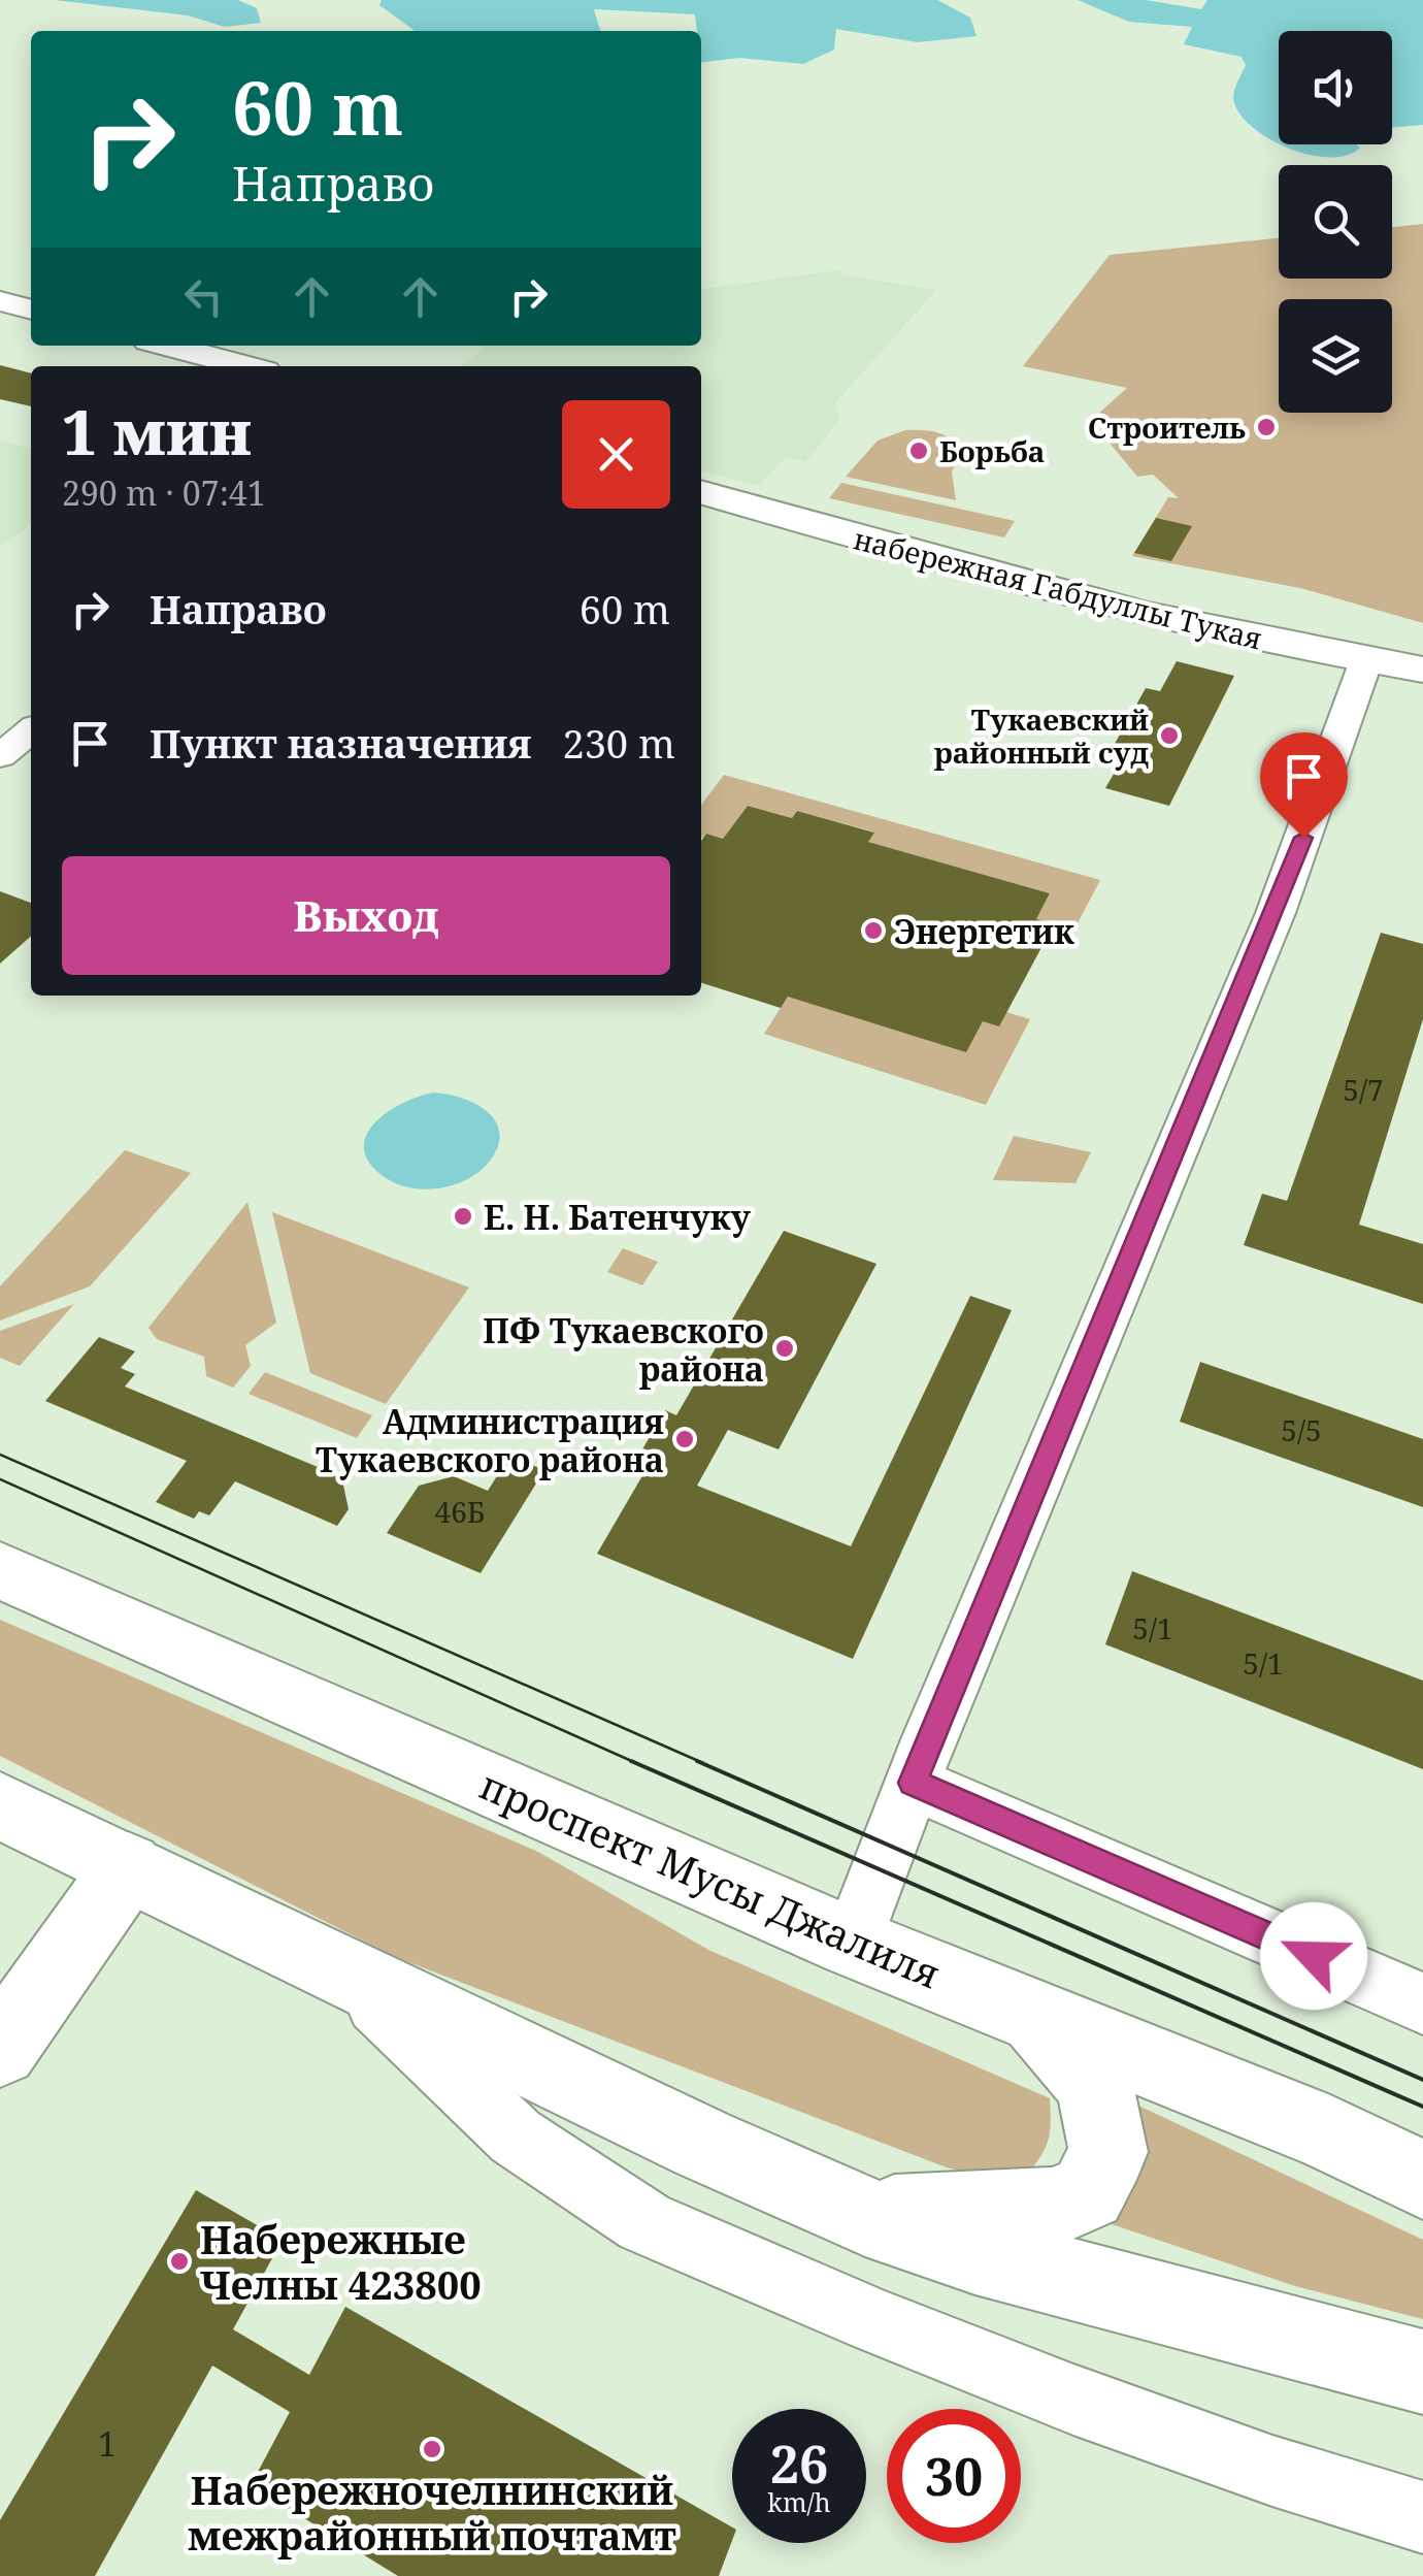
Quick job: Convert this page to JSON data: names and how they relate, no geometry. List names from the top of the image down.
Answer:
{
  "streets": {
    "main road": ["набережная Габдуллы Тукая", "проспект Мусы Джалиля"]
  },
  "places": [
    "Строитель",
    "Борьба",
    "Тукаевский районный суд",
    "Энергетик",
    "Е. Н. Батенчуку",
    "ПФ Тукаевского района",
    "Администрация Тукаевского района",
    "Набережные Челны 423800",
    "Набережночелнинский межрайонный почтамт"
  ],
  "house_numbers": [
    "5/7",
    "5/5",
    "46Б",
    "5/1",
    "5/1",
    "1"
  ],
  "page": {
    "turn": ["60 m", "Направо"],
    "heading": ["1 мин", "290 m · 07:41"],
    "list": [
      {
        "name": "Направо",
        "value": "60 m"
      },
      {
        "name": "Пункт назначения",
        "value": "230 m"
      }
    ],
    "buttons": "Выход",
    "speed": "26 km/h",
    "limit": "30"
  }
}
